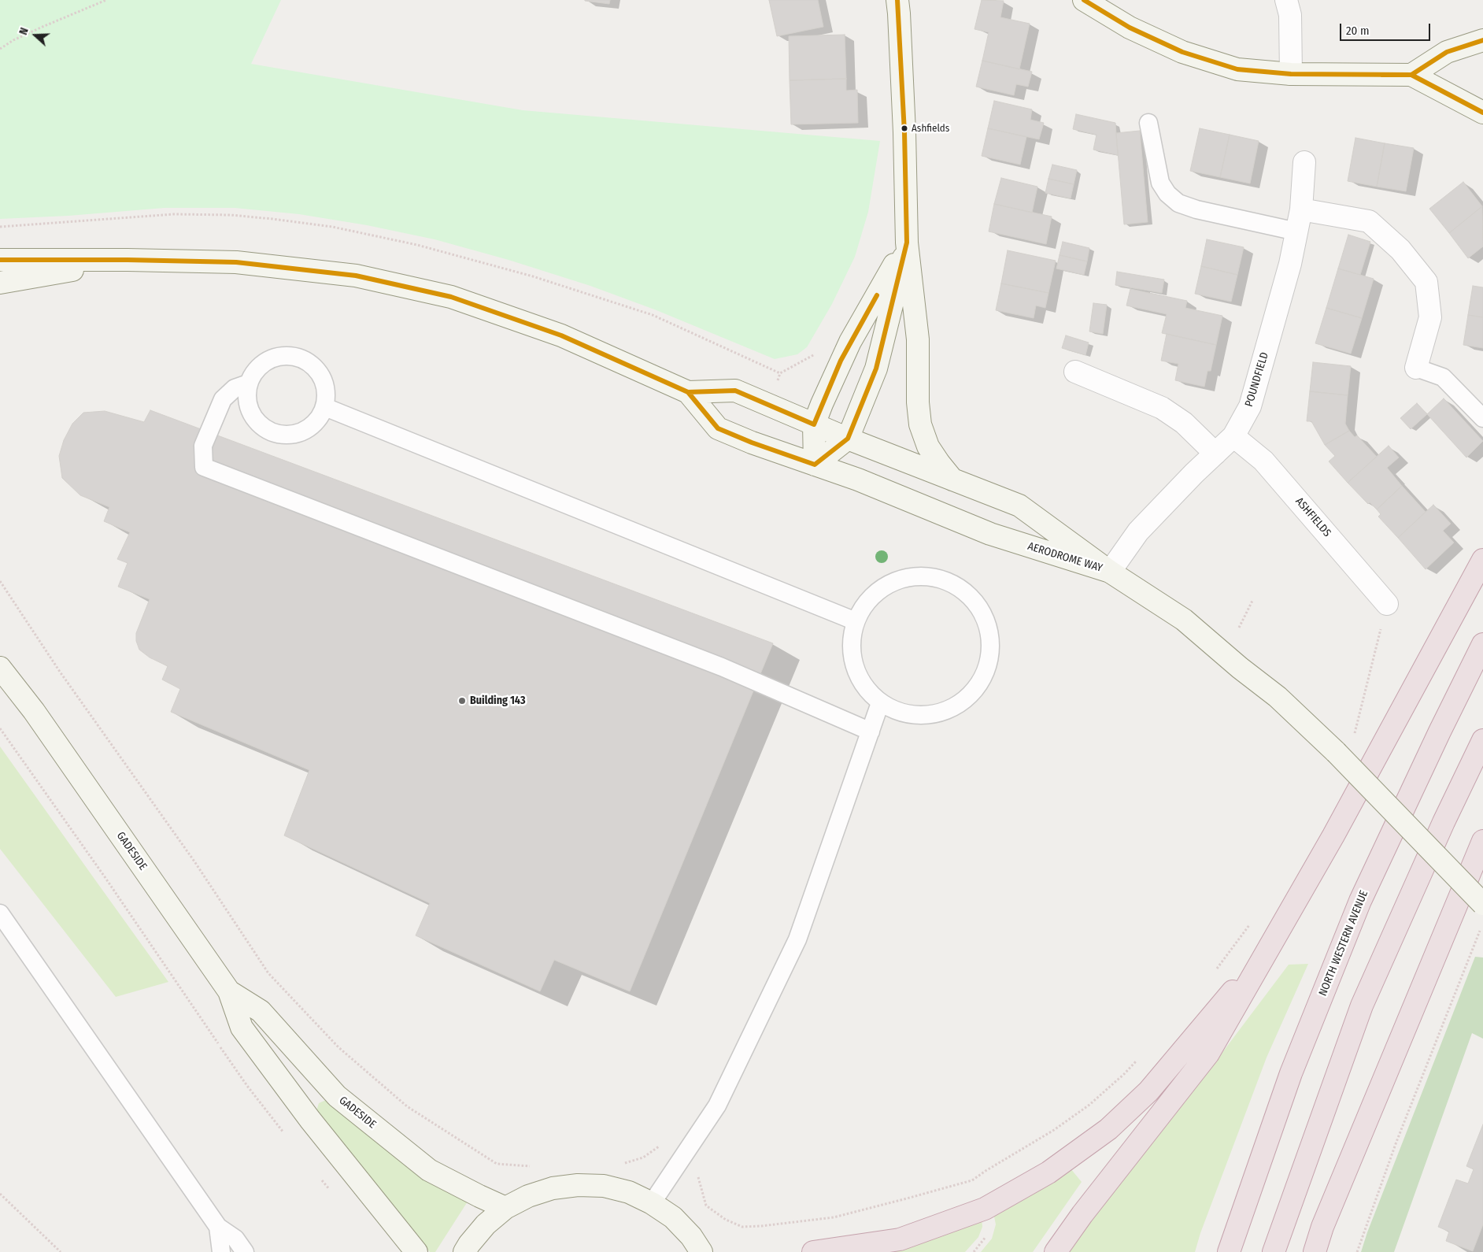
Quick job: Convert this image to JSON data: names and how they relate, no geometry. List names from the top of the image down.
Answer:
{
  "streets": {
    "highway": ["NORTH WESTERN AVENUE"],
    "street": [
      "POUNDFIELD",
      "ASHFIELDS",
      "AERODROME WAY",
      "GADESIDE"
    ]
  },
  "crossings": [
    ["POUNDFIELD", "ASHFIELDS"],
    ["POUNDFIELD", "AERODROME WAY"]
  ],
  "places": ["Ashfields", "Building 143"],
  "scale_bar": "20 m",
  "north": "left"
}
